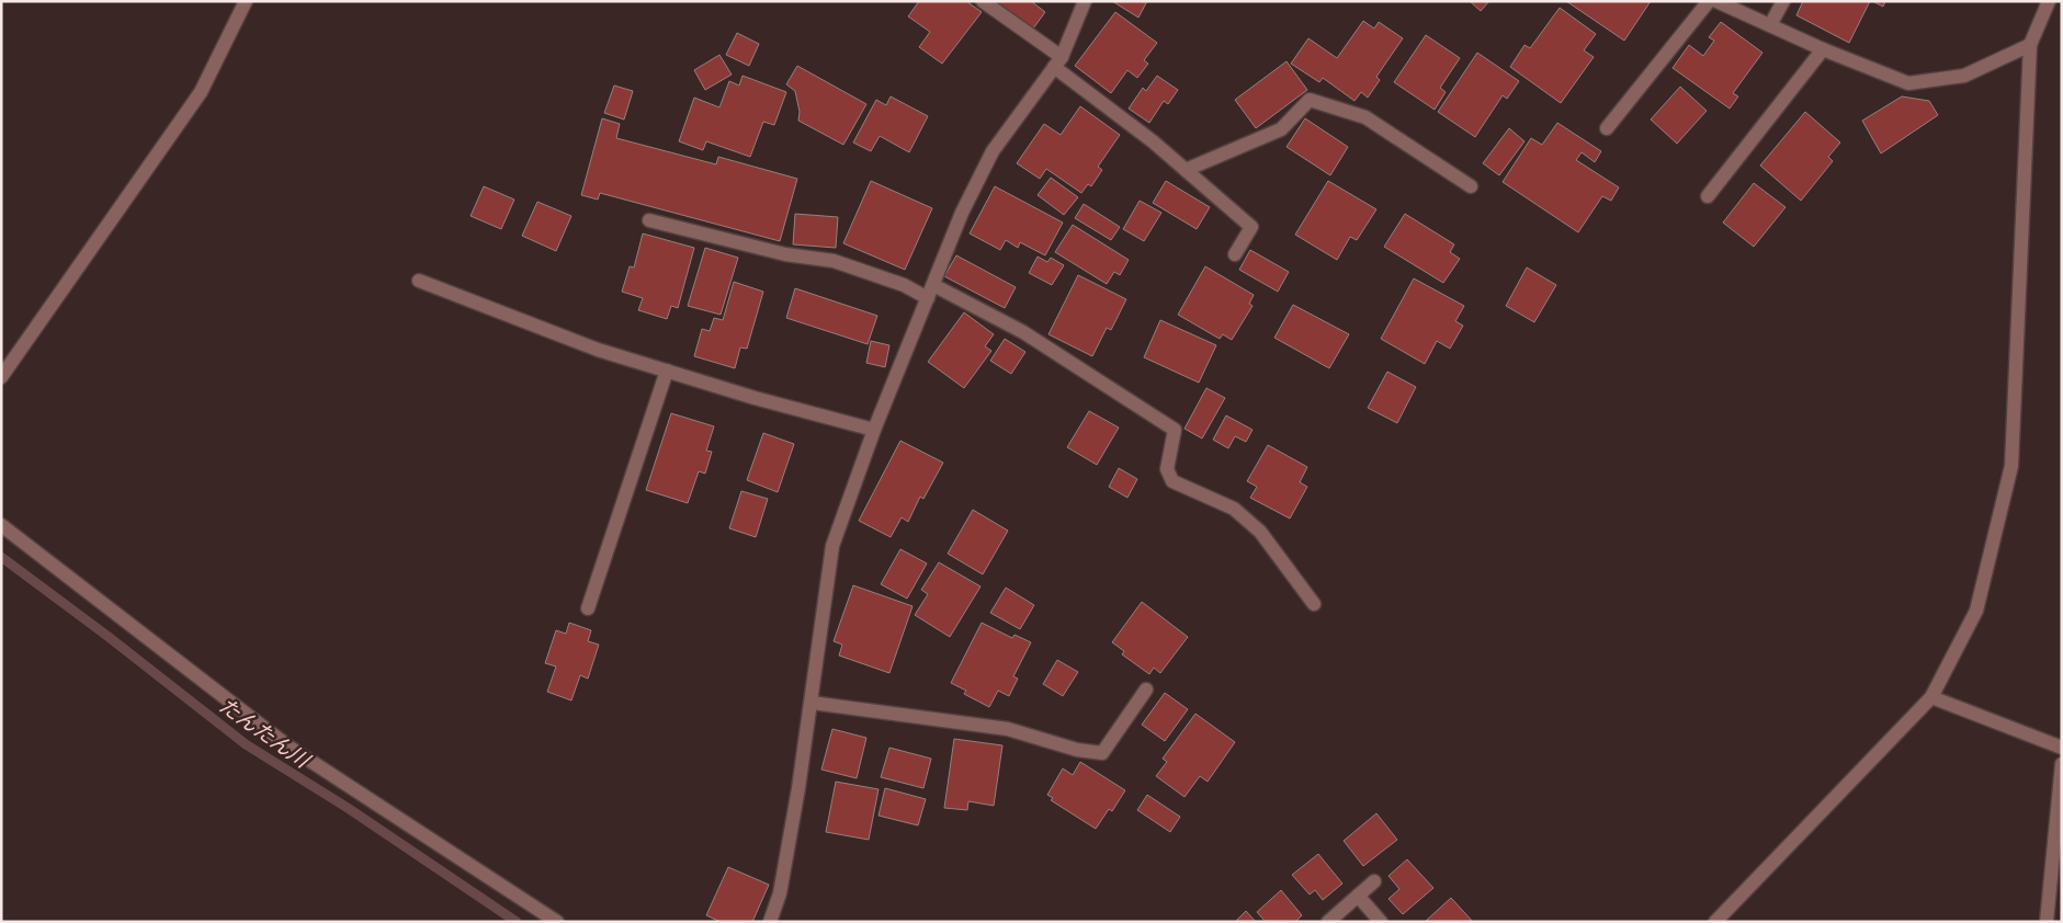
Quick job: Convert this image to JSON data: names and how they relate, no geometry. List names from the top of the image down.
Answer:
{
  "water": ["たんたん川"]
}
